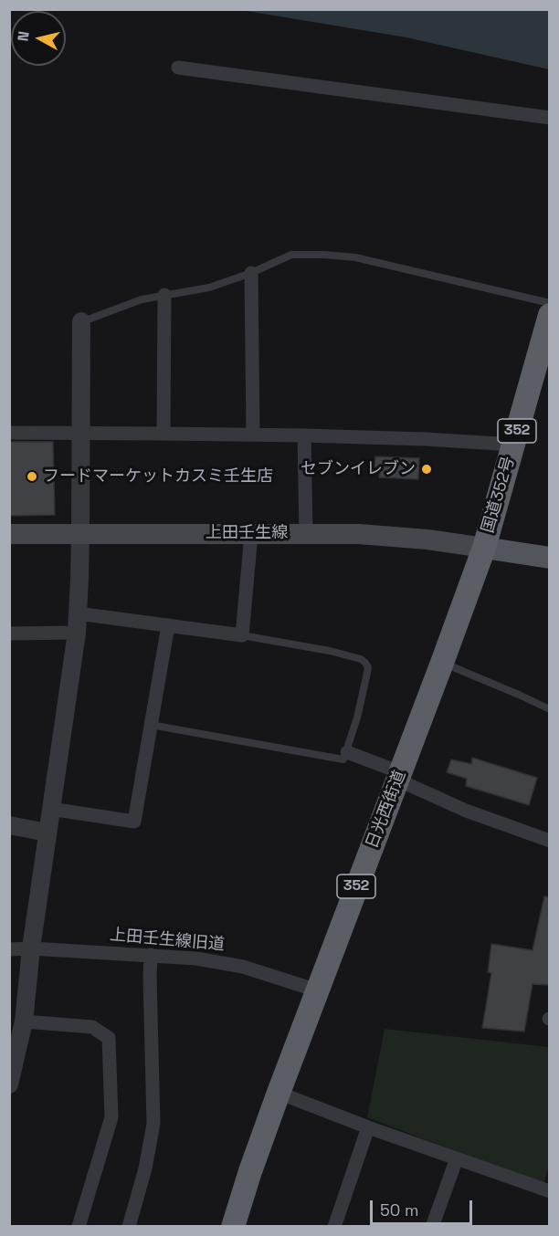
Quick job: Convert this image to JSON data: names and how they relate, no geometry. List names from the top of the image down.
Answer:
{
  "streets": {
    "highway": ["352", "国道352号", "日光西街道"],
    "main road": ["上田壬生線"],
    "street": ["上田壬生線旧道"]
  },
  "crossings": [
    ["国道352号", "上田壬生線"],
    ["国道352号", "日光西街道"],
    ["上田壬生線", "日光西街道"],
    ["日光西街道", "上田壬生線旧道"]
  ],
  "places": ["セブンイレブン", "フードマーケットカスミ壬生店"],
  "scale_bar": "50 m",
  "north": "left"
}
